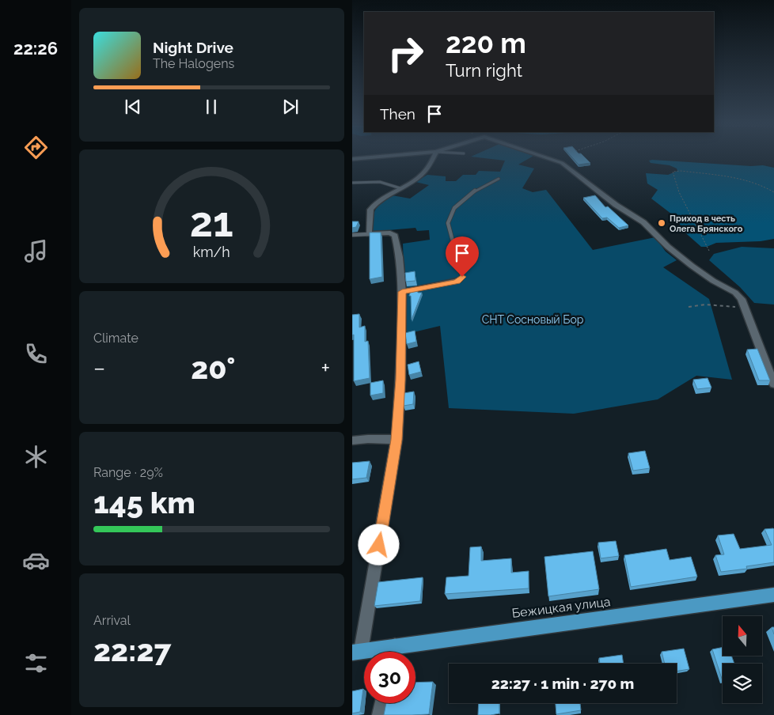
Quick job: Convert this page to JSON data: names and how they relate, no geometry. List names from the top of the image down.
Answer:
{
  "streets": {
    "main road": ["Бежицкая улица"]
  },
  "parks": ["СНТ Сосновый Бор"],
  "places": ["Приход в честь Олега Брянского"],
  "north": "top",
  "page": {
    "tabs": "22:26",
    "turn": ["220 m", "Turn right"],
    "song": ["Night Drive", "The Halogens"],
    "then": "Then",
    "tile": [
      "Climate",
      ["Range · 29%", "145 km"],
      ["Arrival", "22:27"]
    ],
    "heat": ["−", "20°", "+"],
    "limit": "30",
    "trip": "22:27 · 1 min · 270 m",
    "gauge": ["21", "km/h"]
  }
}
